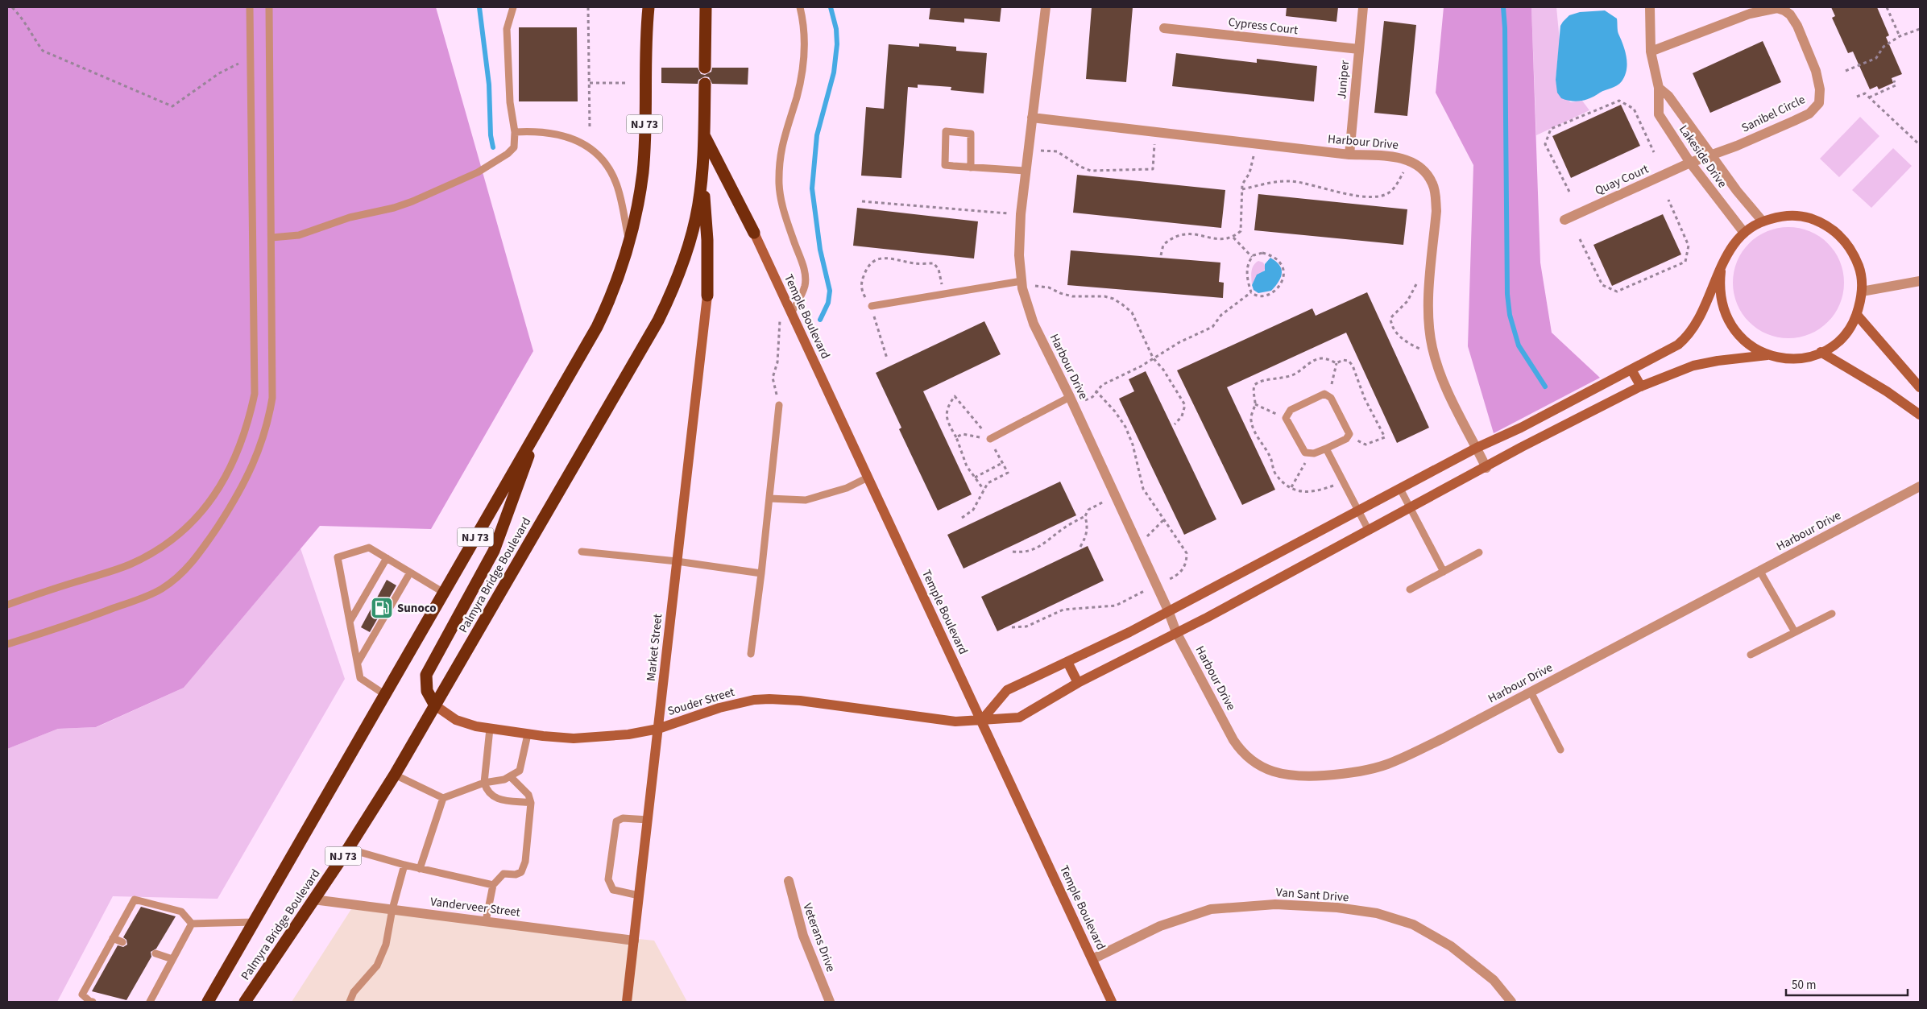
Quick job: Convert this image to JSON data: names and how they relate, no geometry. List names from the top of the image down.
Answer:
{
  "streets": {
    "highway": ["NJ 73", "Palmyra Bridge Boulevard"],
    "street": [
      "Cypress Court",
      "Juniper",
      "Sanibel Circle",
      "Harbour Drive",
      "Lakeside Drive",
      "Quay Court",
      "Temple Boulevard",
      "Market Street",
      "Souder Street",
      "Van Sant Drive",
      "Vanderveer Street",
      "Veterans Drive"
    ]
  },
  "crossings": [
    ["Cypress Court", "Juniper"],
    ["Juniper", "Harbour Drive"],
    ["Sanibel Circle", "Lakeside Drive"],
    ["Sanibel Circle", "Quay Court"],
    ["NJ 73", "Palmyra Bridge Boulevard"],
    ["Lakeside Drive", "Quay Court"],
    ["Temple Boulevard", "Souder Street"],
    ["Temple Boulevard", "Van Sant Drive"],
    ["Palmyra Bridge Boulevard", "Souder Street"],
    ["Palmyra Bridge Boulevard", "Vanderveer Street"],
    ["Market Street", "Souder Street"],
    ["Market Street", "Vanderveer Street"]
  ],
  "places": {
    "fuel station": ["Sunoco"]
  },
  "scale_bar": "50 m"
}
